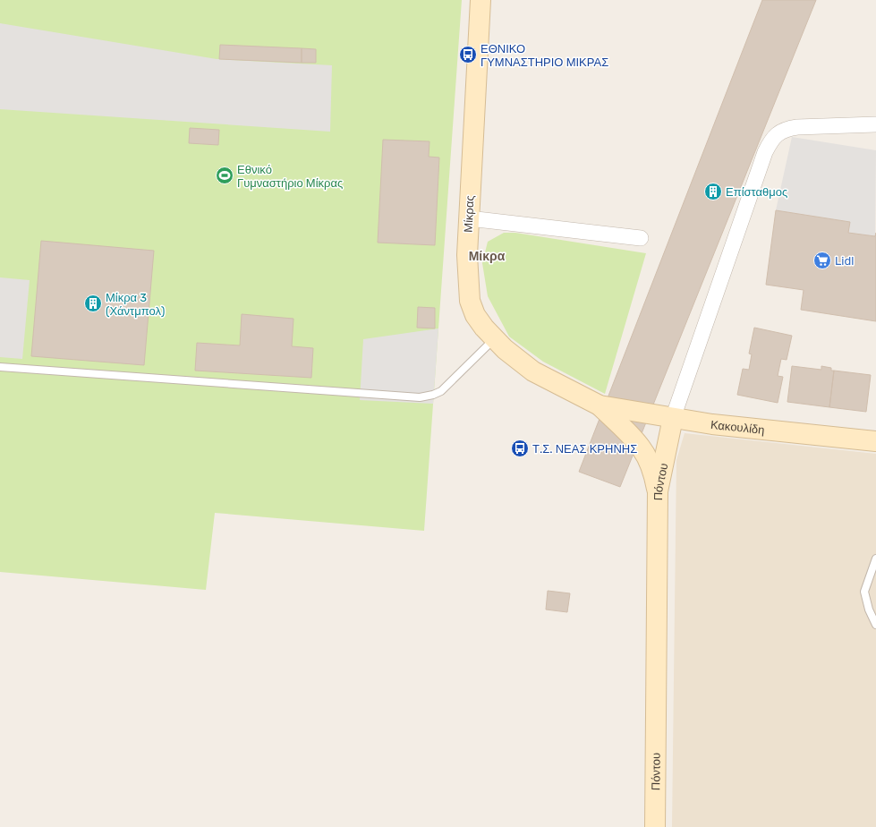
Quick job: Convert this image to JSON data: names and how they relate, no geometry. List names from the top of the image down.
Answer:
{
  "streets": {
    "main road": ["Μίκρας", "Κακουλίδη", "Πόντου"]
  },
  "crossings": [
    ["Μίκρας", "Κακουλίδη"],
    ["Κακουλίδη", "Πόντου"]
  ],
  "districts": ["Μίκρα"],
  "places": {
    "bus stop": ["ΕΘΝΙΚΟ ΓΥΜΝΑΣΤΗΡΙΟ ΜΙΚΡΑΣ", "Τ.Σ. ΝΕΑΣ ΚΡΗΝΗΣ"],
    "sports": ["Εθνικό Γυμναστήριο Μίκρας"],
    "building": ["Επίσταθμος", "Μίκρα 3 (Χάντμπολ)"],
    "supermarket": ["Lidl"]
  }
}
